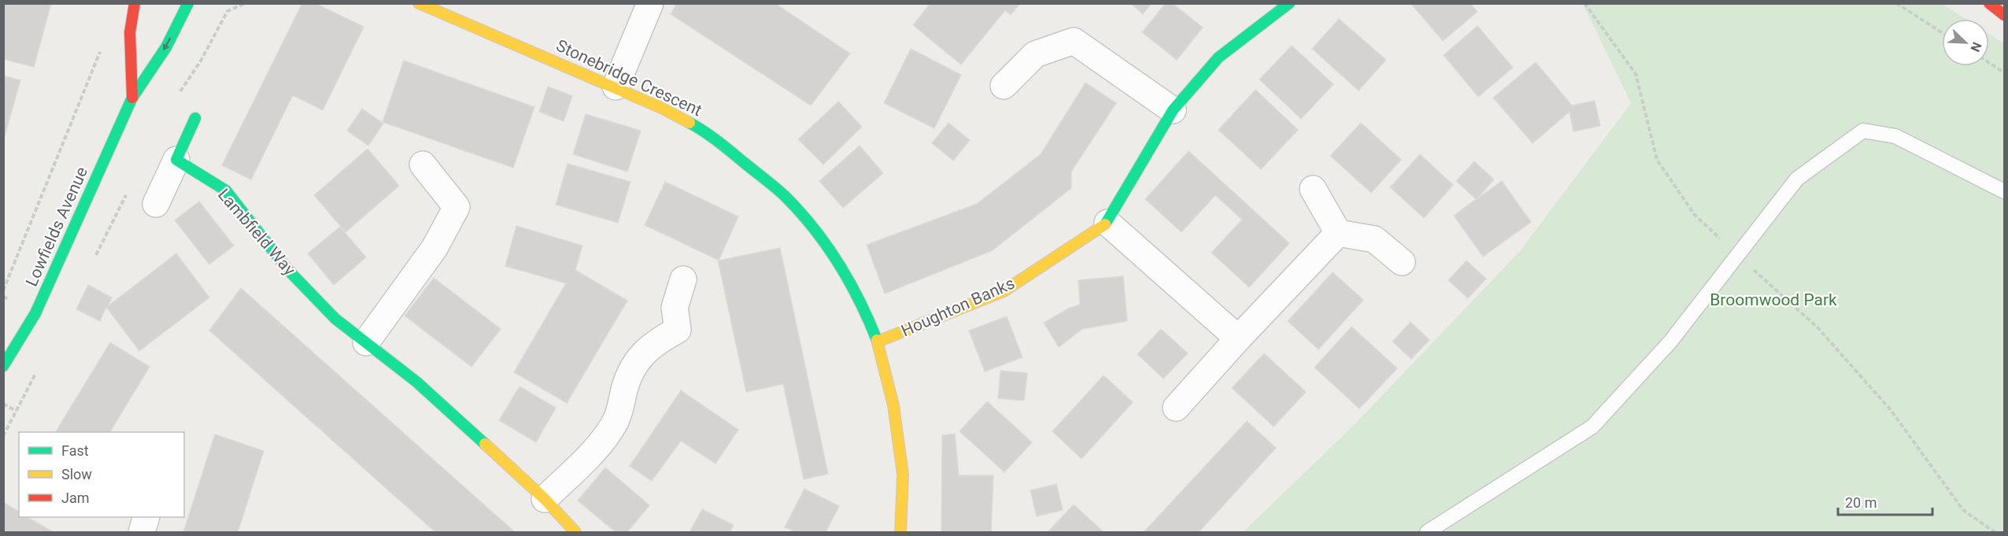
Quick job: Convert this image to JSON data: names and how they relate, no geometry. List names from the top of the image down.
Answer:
{
  "streets": {
    "street": [
      "Stonebridge Crescent",
      "Lowfields Avenue",
      "Lambfield Way",
      "Houghton Banks"
    ]
  },
  "crossings": [
    ["Stonebridge Crescent", "Houghton Banks"]
  ],
  "parks": ["Broomwood Park"],
  "legend": ["Fast", "Slow", "Jam"],
  "scale_bar": "20 m",
  "north": "bottom right"
}
